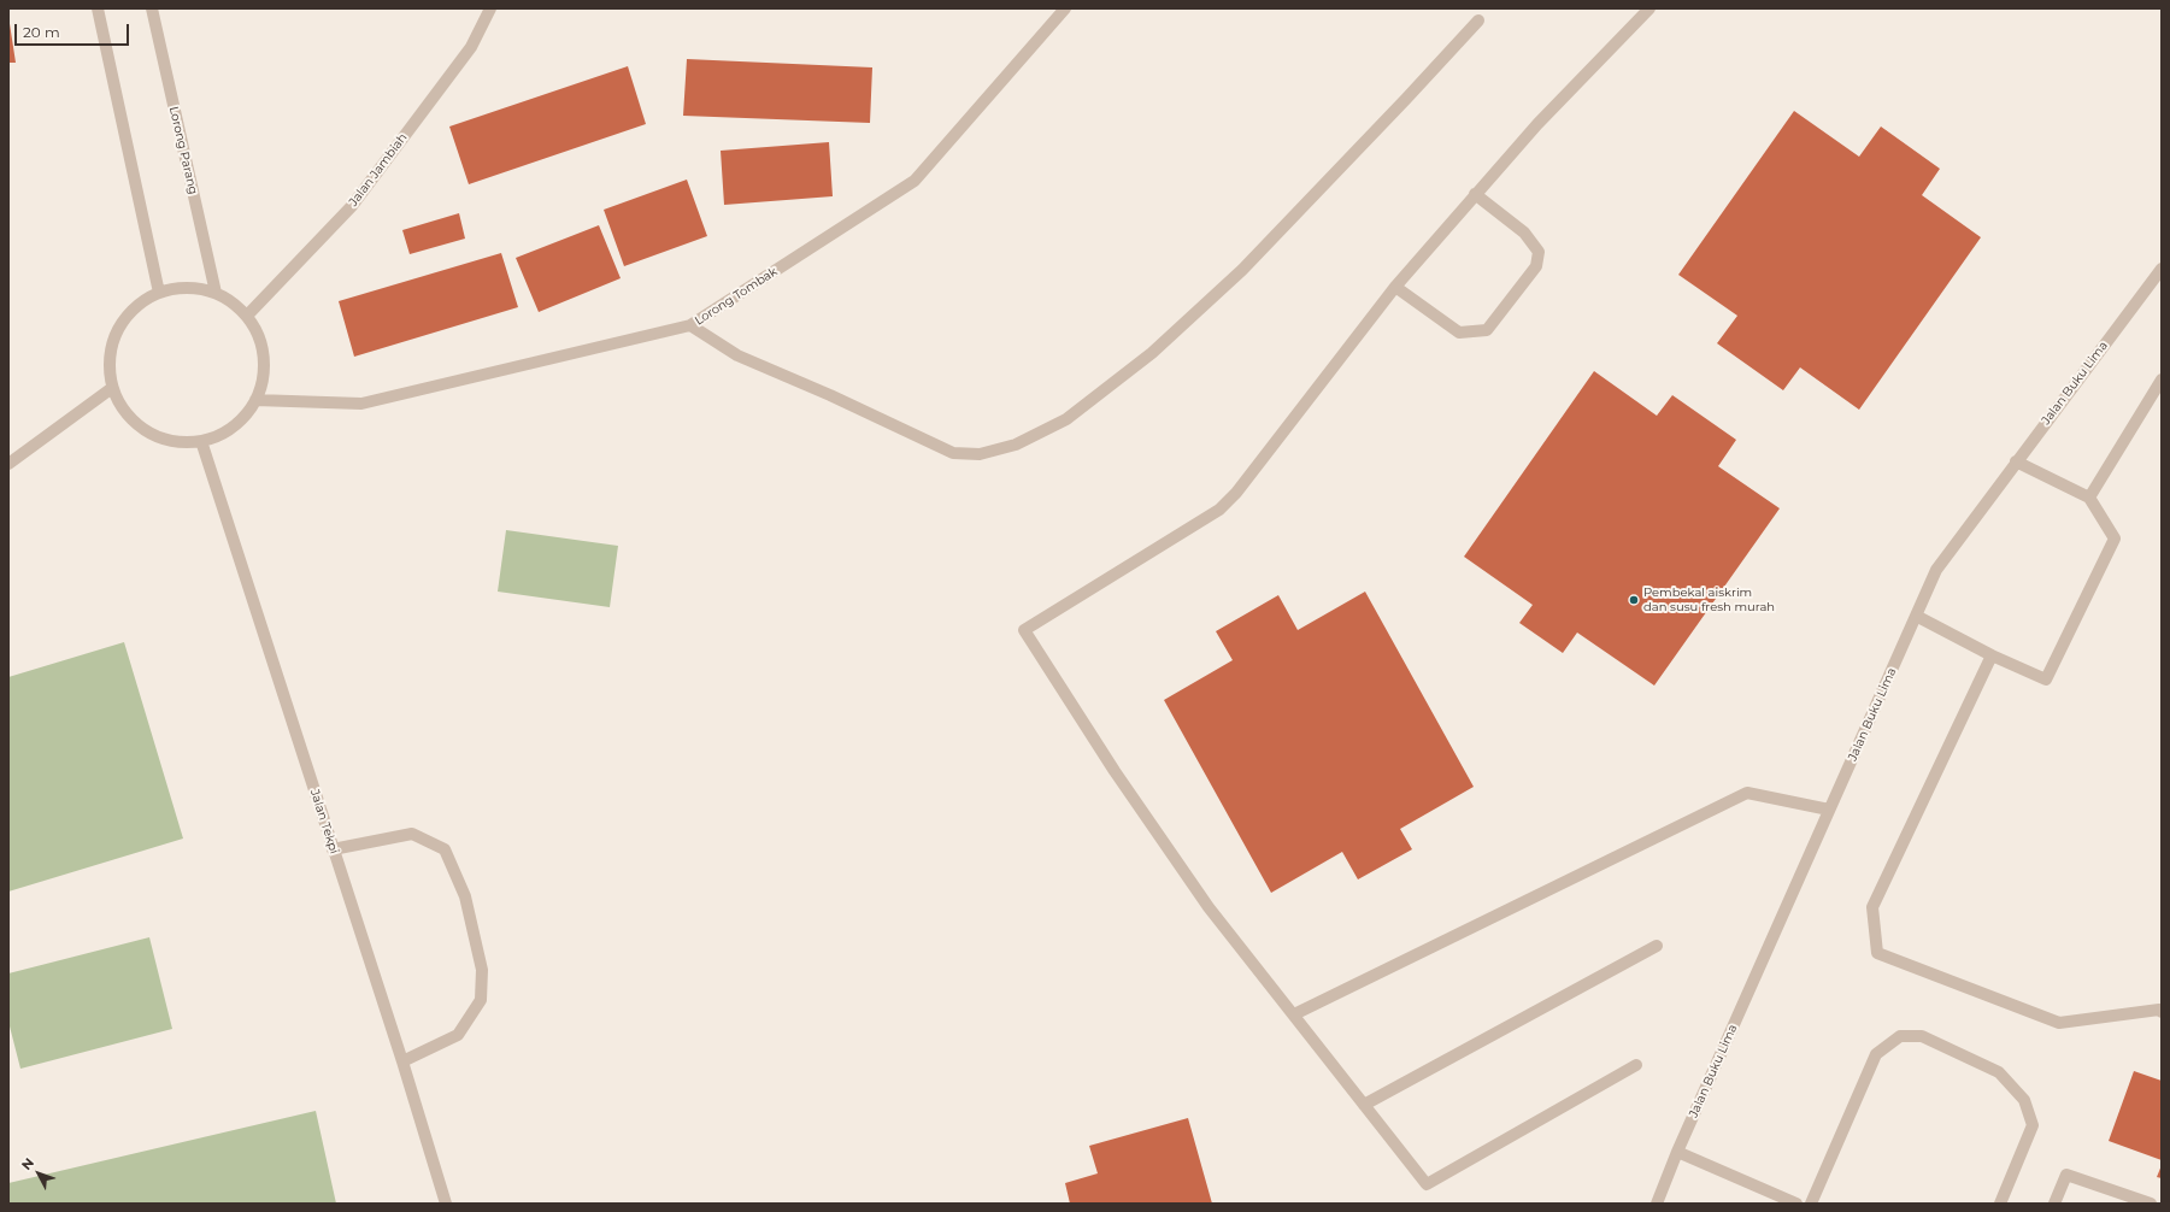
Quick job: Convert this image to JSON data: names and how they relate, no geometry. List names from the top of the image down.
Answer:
{
  "streets": {
    "street": [
      "Lorong Parang",
      "Jalan Jambiah",
      "Lorong Tombak",
      "Jalan Buku Lima",
      "Jalan Tekpi"
    ]
  },
  "crossings": [
    ["Lorong Parang", "Jalan Jambiah"],
    ["Lorong Parang", "Lorong Tombak"],
    ["Lorong Parang", "Jalan Tekpi"],
    ["Jalan Jambiah", "Lorong Tombak"],
    ["Jalan Jambiah", "Jalan Tekpi"],
    ["Lorong Tombak", "Jalan Tekpi"]
  ],
  "places": ["Pembekal aiskrim dan susu fresh murah"],
  "scale_bar": "20 m",
  "north": "top left"
}
